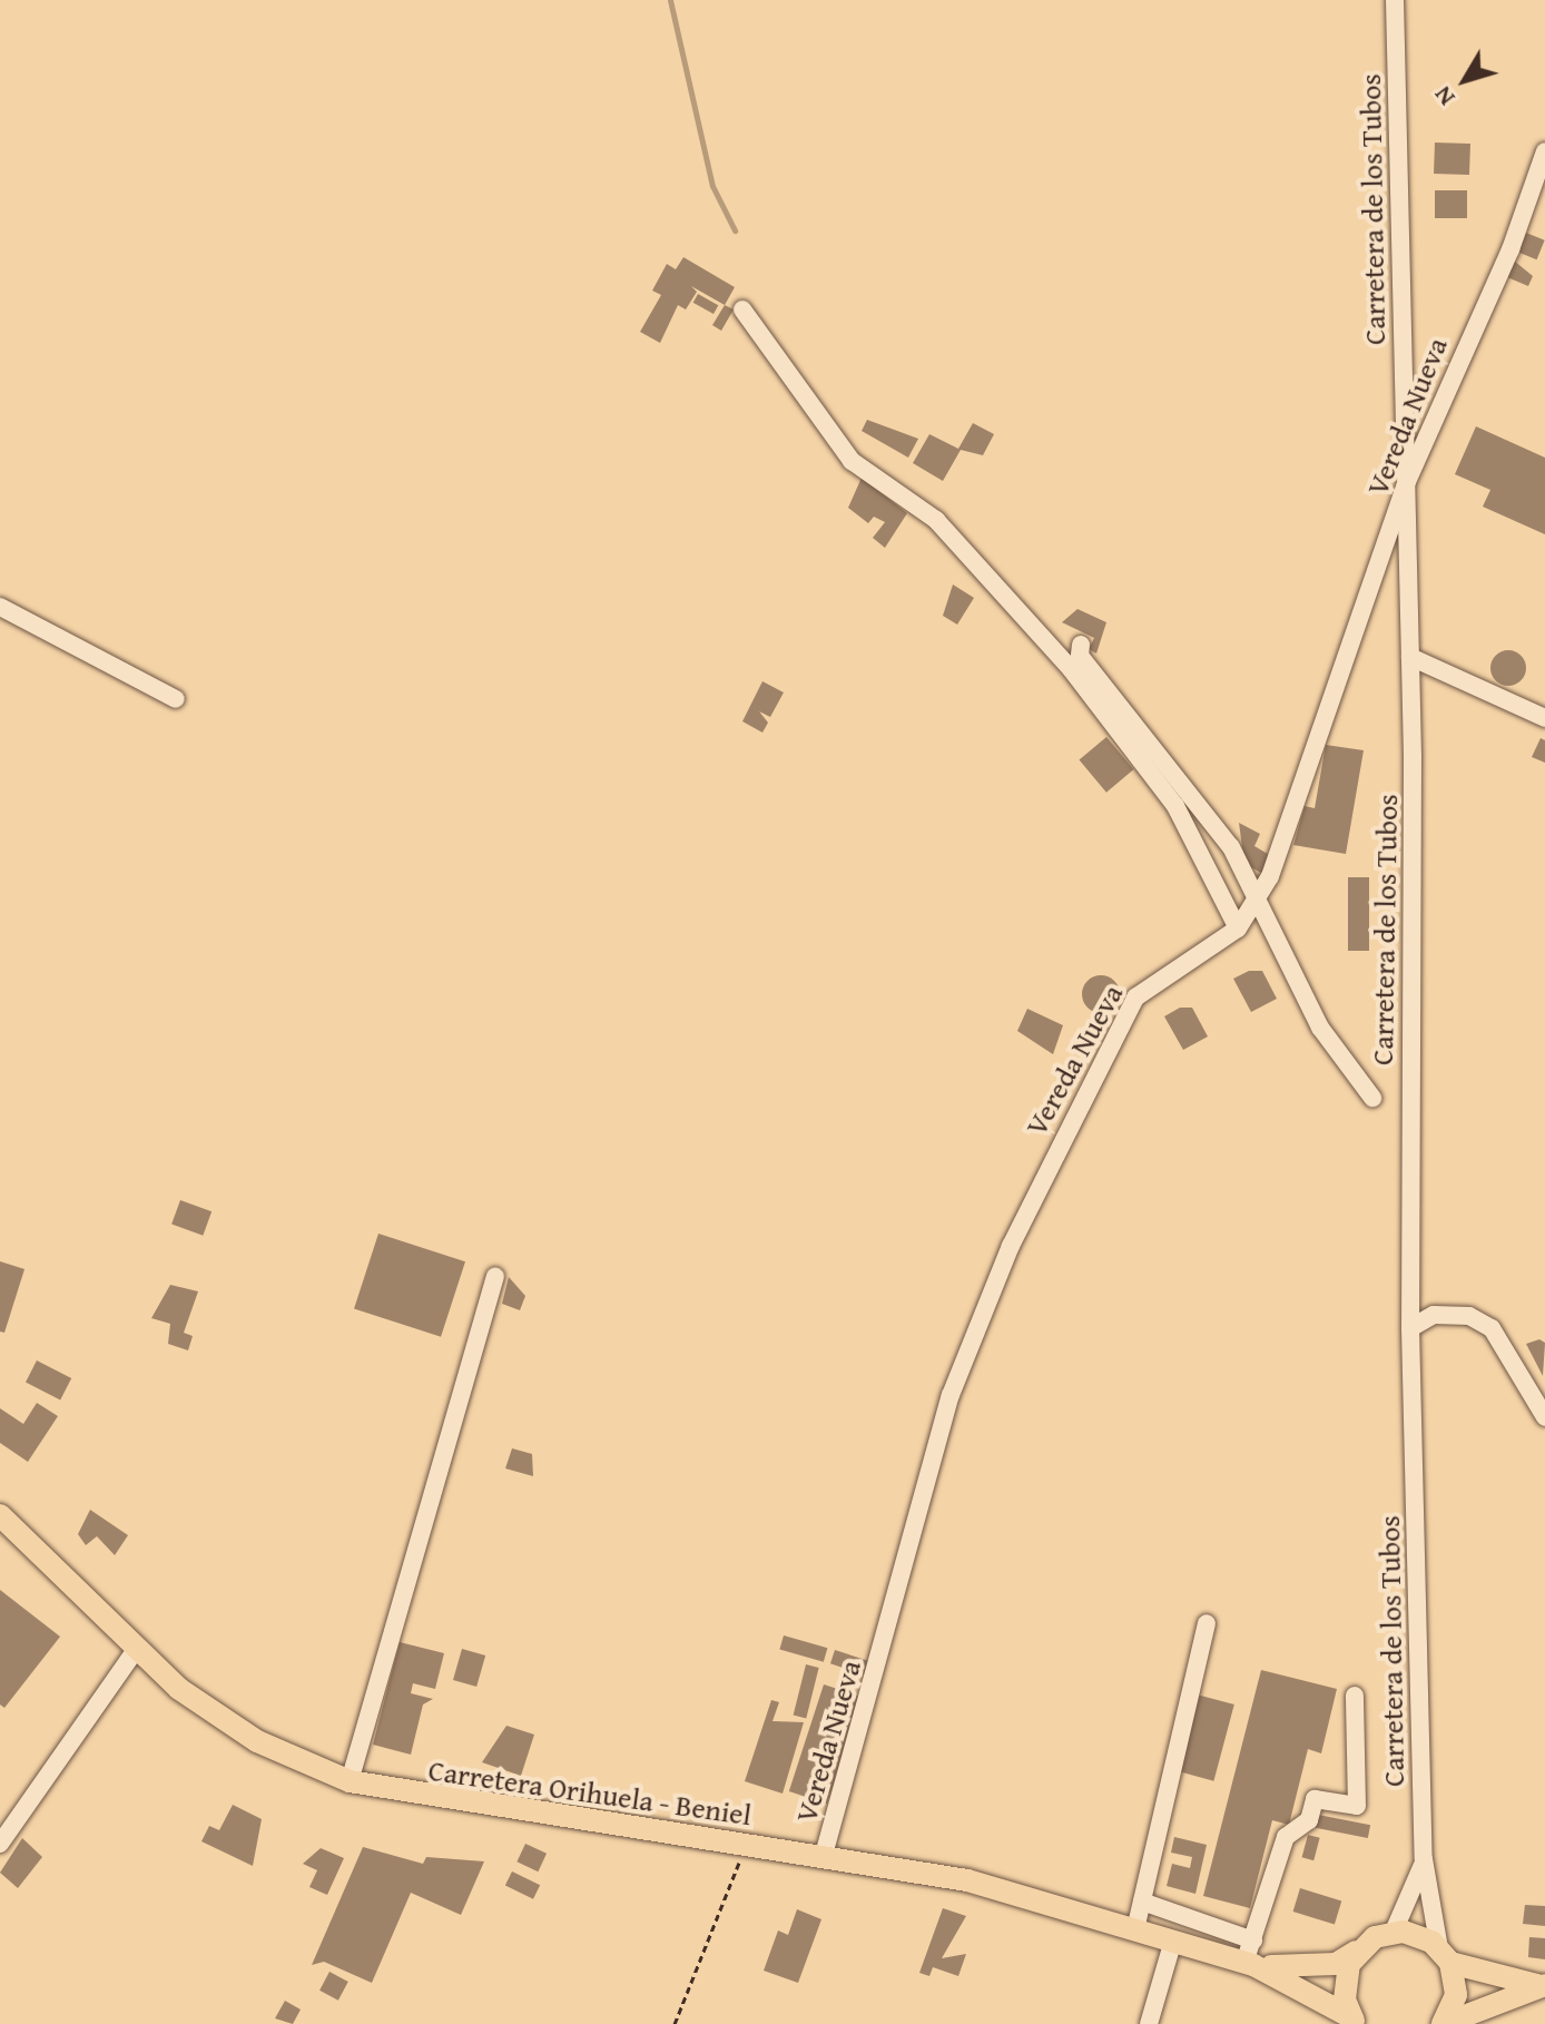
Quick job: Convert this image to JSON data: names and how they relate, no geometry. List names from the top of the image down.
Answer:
{
  "streets": {
    "main road": ["Carretera Orihuela - Beniel"],
    "street": ["Carretera de los Tubos", "Vereda Nueva"]
  },
  "crossings": [
    ["Carretera de los Tubos", "Vereda Nueva"],
    ["Carretera de los Tubos", "Carretera Orihuela - Beniel"],
    ["Vereda Nueva", "Carretera Orihuela - Beniel"]
  ],
  "north": "bottom left"
}
